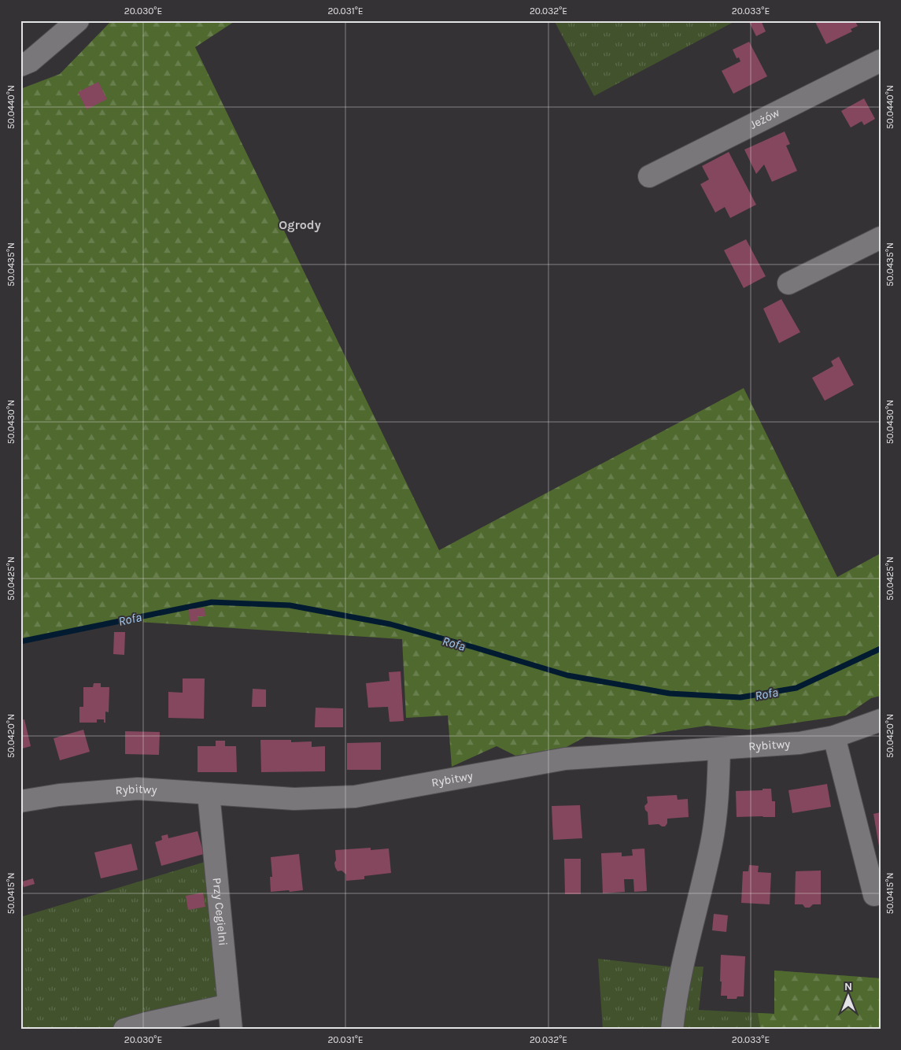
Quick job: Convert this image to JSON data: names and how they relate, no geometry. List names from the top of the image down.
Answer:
{
  "streets": {
    "street": ["Jeżów", "Rybitwy", "Przy Cegielni"]
  },
  "crossings": [
    ["Rybitwy", "Przy Cegielni"]
  ],
  "districts": ["Ogrody"],
  "water": ["Rofa"],
  "north": "top",
  "coordinates": [
    "20.030°E",
    "20.031°E",
    "20.032°E",
    "20.033°E",
    "50.0440°N",
    "50.0435°N",
    "50.0430°N",
    "50.0425°N",
    "50.0420°N",
    "50.0415°N"
  ]
}
